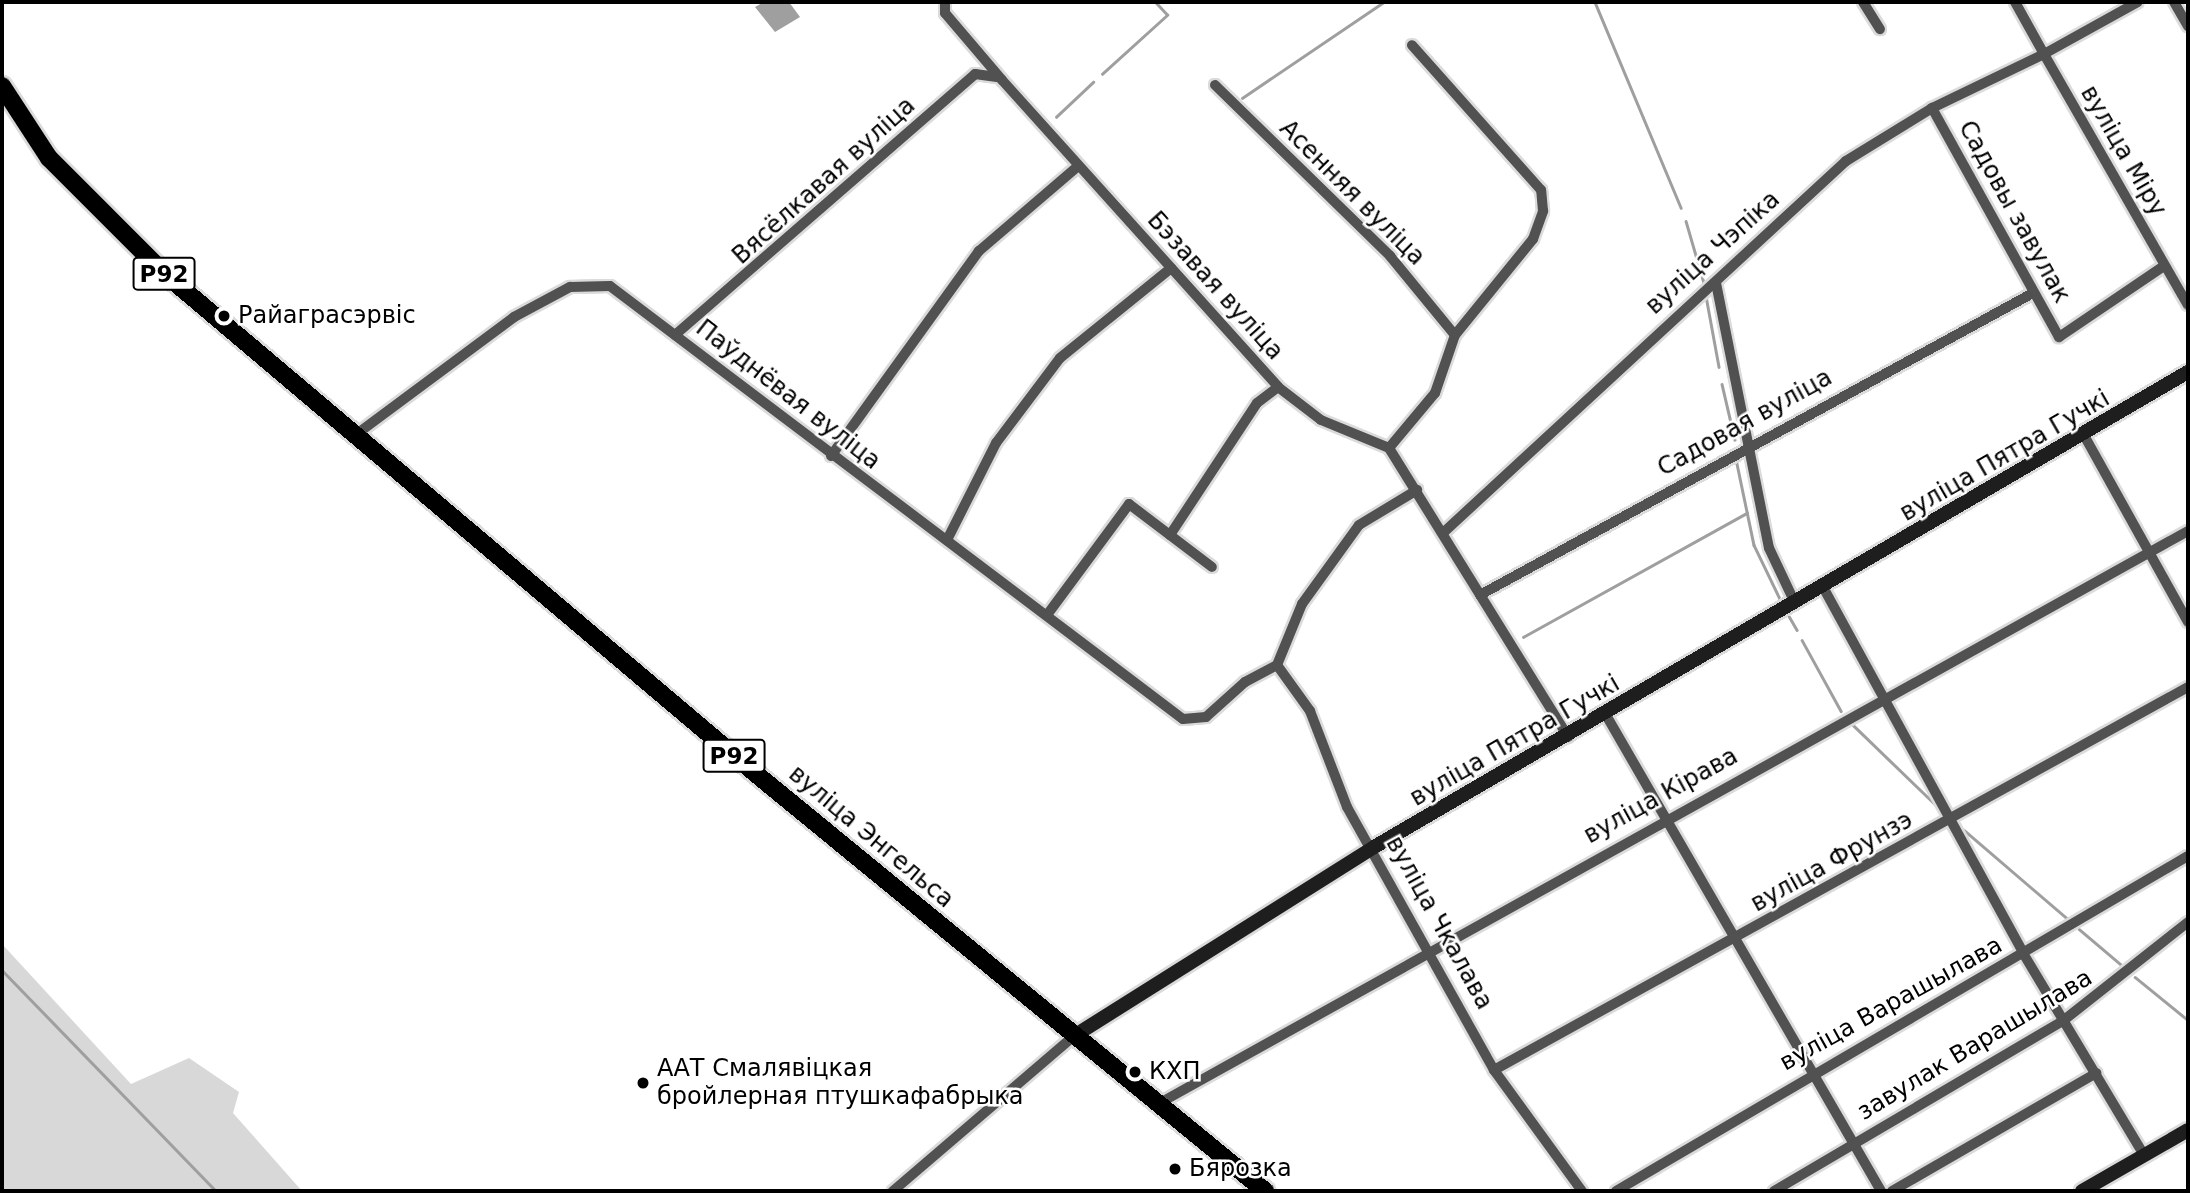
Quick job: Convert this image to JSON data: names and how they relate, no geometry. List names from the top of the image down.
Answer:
{
  "streets": {
    "main road": ["Р92", "вуліца Энгельса"],
    "street": [
      "вуліца Міру",
      "Вясёлкавая вуліца",
      "Асенняя вуліца",
      "Садовы завулак",
      "вуліца Чэпіка",
      "Бэзавая вуліца",
      "Паўднёвая вуліца",
      "Садовая вуліца",
      "вуліца Пятра Гучкі",
      "вуліца Кірава",
      "вуліца Фрунзэ",
      "вуліца Чкалава",
      "вуліца Варашылава",
      "завулак Варашылава"
    ]
  },
  "crossings": [
    ["вуліца Міру", "Садовы завулак"],
    ["вуліца Міру", "вуліца Чэпіка"],
    ["Вясёлкавая вуліца", "Бэзавая вуліца"],
    ["Вясёлкавая вуліца", "Паўднёвая вуліца"],
    ["Садовы завулак", "вуліца Чэпіка"],
    ["Садовы завулак", "Садовая вуліца"],
    ["Р92", "Паўднёвая вуліца"],
    ["Р92", "вуліца Энгельса"],
    ["Паўднёвая вуліца", "вуліца Энгельса"],
    ["Паўднёвая вуліца", "вуліца Чкалава"],
    ["вуліца Пятра Гучкі", "вуліца Энгельса"],
    ["вуліца Пятра Гучкі", "вуліца Чкалава"],
    ["вуліца Кірава", "вуліца Энгельса"],
    ["вуліца Кірава", "вуліца Чкалава"],
    ["вуліца Фрунзэ", "вуліца Чкалава"]
  ],
  "places": [
    "Райаграсэрвіс",
    "КХП",
    "ААТ Смалявіцкая бройлерная птушкафабрыка",
    "Бярозка"
  ]
}
